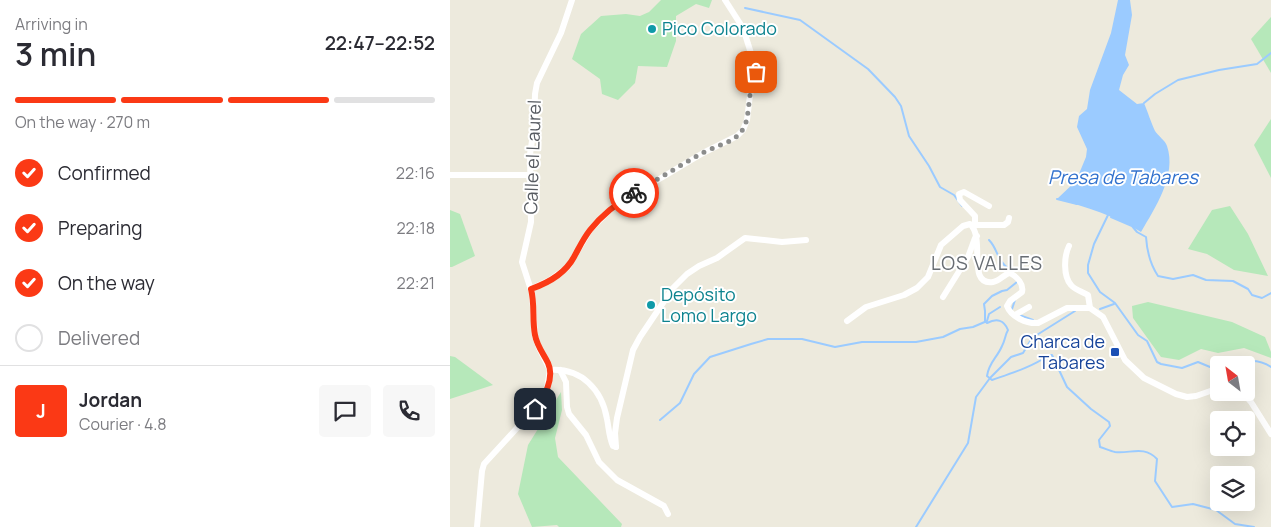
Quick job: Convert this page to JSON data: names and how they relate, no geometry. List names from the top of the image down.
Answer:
{
  "streets": {
    "street": ["Calle el Laurel"]
  },
  "districts": ["LOS VALLES"],
  "water": ["Presa de Tabares"],
  "places": {
    "other": ["Pico Colorado", "Depósito Lomo Largo"],
    "transit": ["Charca de Tabares"]
  },
  "north": "top left",
  "page": {
    "heading": ["3 min", "Arriving in", "22:47–22:52"],
    "panel": ["Jordan", "Courier · 4.8"],
    "bar": "On the way · 270 m",
    "list": [
      ["Confirmed", "22:16"],
      ["Preparing", "22:18"],
      ["On the way", "22:21"],
      "Delivered"
    ],
    "round": "J"
  }
}
